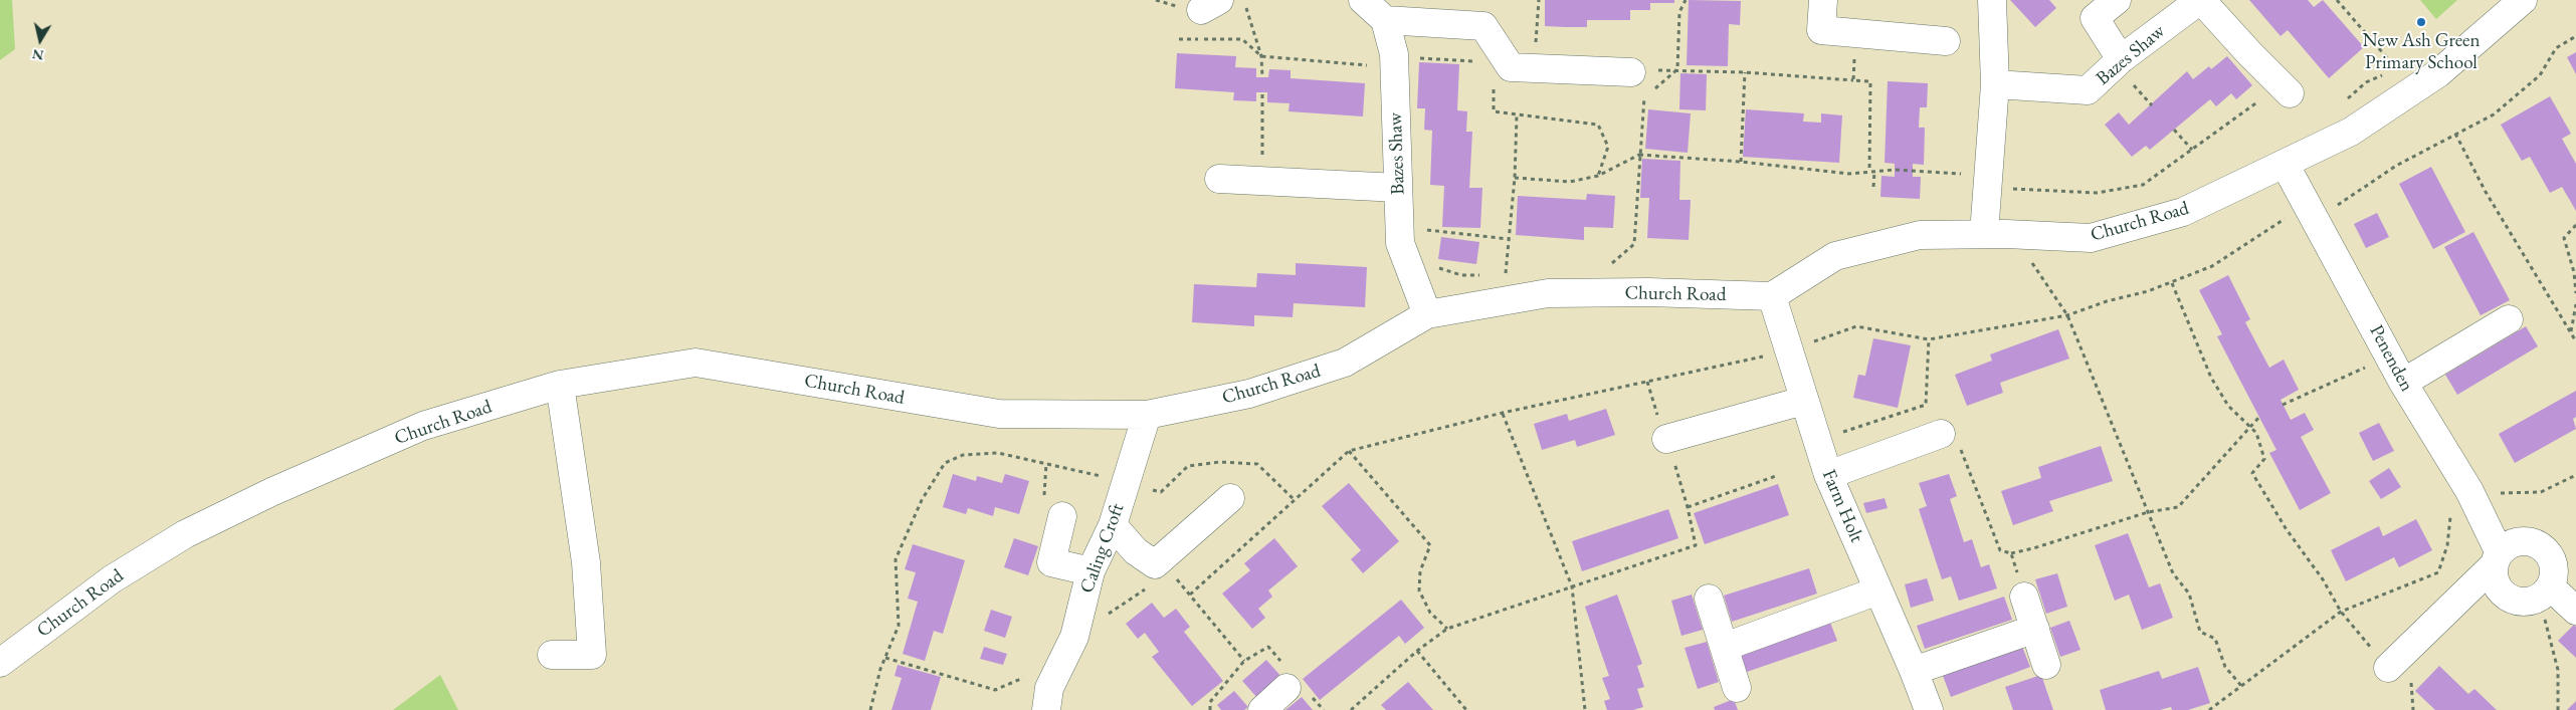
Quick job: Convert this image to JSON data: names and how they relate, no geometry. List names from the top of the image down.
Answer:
{
  "streets": {
    "street": [
      "Bazes Shaw",
      "Church Road",
      "Penenden",
      "Farm Holt",
      "Caling Croft"
    ]
  },
  "crossings": [
    ["Bazes Shaw", "Church Road"],
    ["Church Road", "Penenden"],
    ["Church Road", "Farm Holt"],
    ["Church Road", "Caling Croft"]
  ],
  "places": ["New Ash Green Primary School"],
  "north": "bottom"
}
